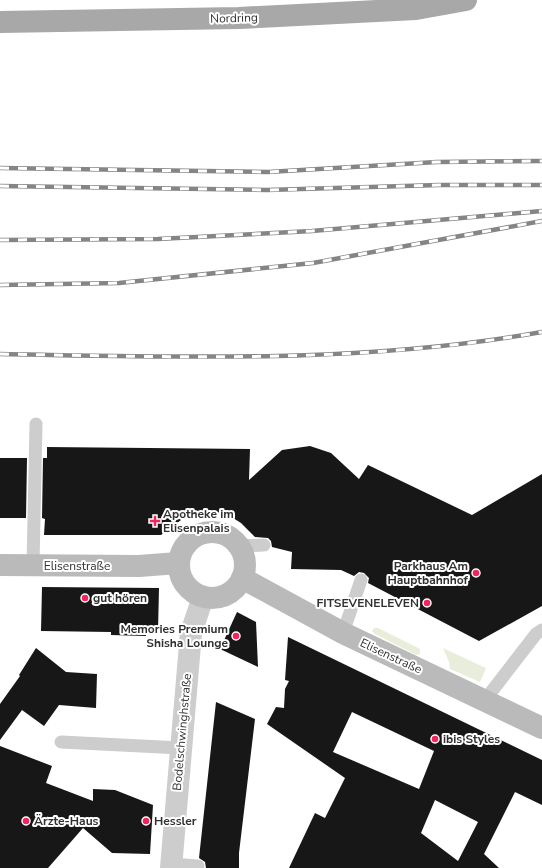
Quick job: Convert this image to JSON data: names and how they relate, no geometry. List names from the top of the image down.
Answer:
{
  "streets": {
    "main road": ["Nordring"],
    "street": ["Elisenstraße", "Bodelschwinghstraße"]
  },
  "crossings": [
    ["Elisenstraße", "Bodelschwinghstraße"]
  ],
  "places": {
    "health": ["Apotheke im Elisenpalais"],
    "other": [
      "Parkhaus Am Hauptbahnhof",
      "gut hören",
      "FITSEVENELEVEN",
      "Memories Premium Shisha Lounge",
      "ibis Styles",
      "Ärzte-Haus",
      "Hessler"
    ]
  }
}
